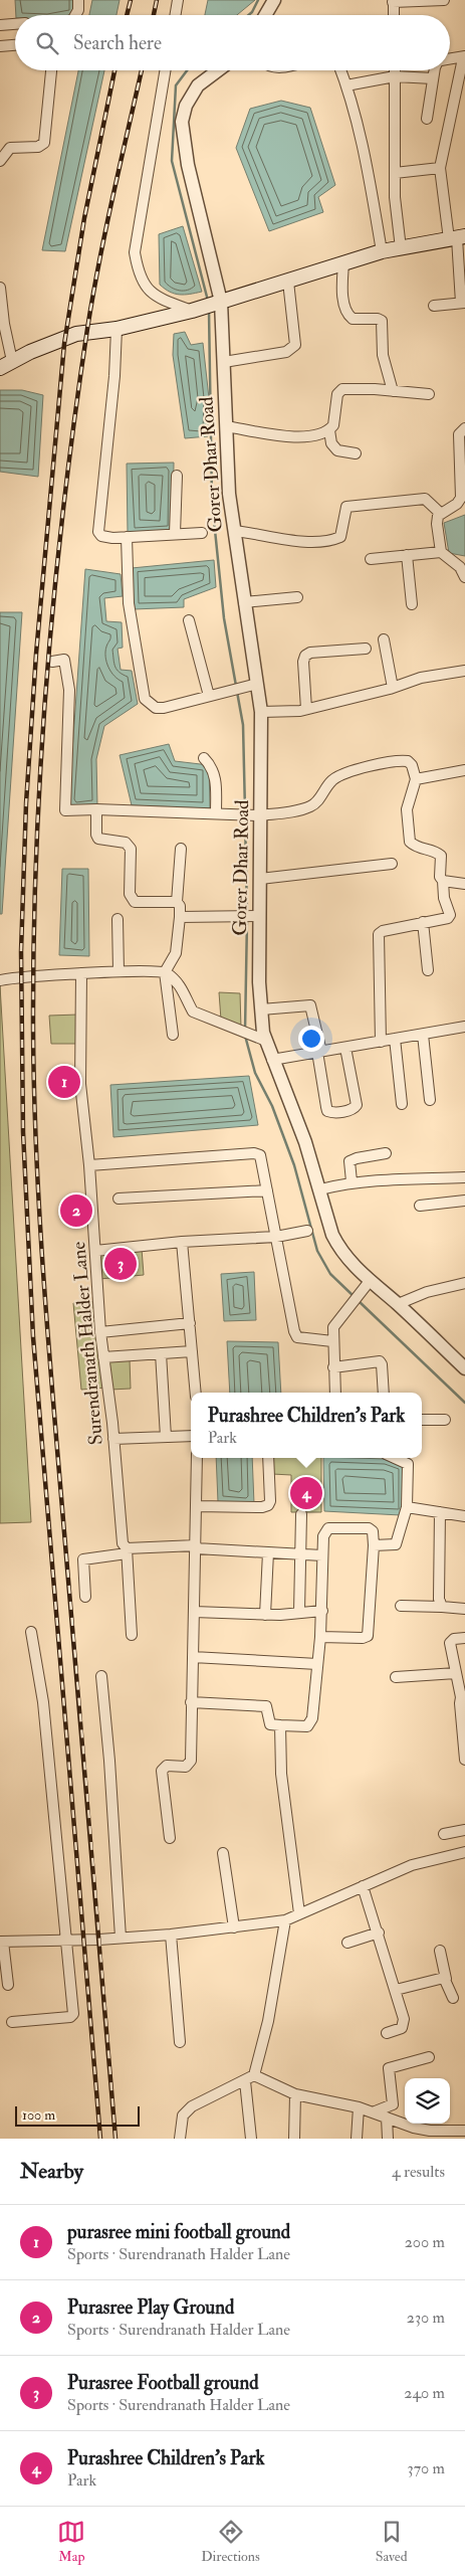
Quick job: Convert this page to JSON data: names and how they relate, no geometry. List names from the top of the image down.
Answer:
{
  "streets": {
    "street": ["Gorer Dhar Road", "Surendranath Halder Lane"]
  },
  "scale_bar": "100 m",
  "page": {
    "search": "Search here",
    "pins": [
      "1",
      "2",
      "3",
      "4"
    ],
    "popup": ["Purashree Children's Park", "Park"],
    "scale": "100 m",
    "heading": ["Nearby", "4 results"],
    "list": [
      {
        "mark": "1",
        "name": "purasree mini football ground",
        "note": "Sports · Surendranath Halder Lane",
        "value": "200 m"
      },
      {
        "mark": "2",
        "name": "Purasree Play Ground",
        "note": "Sports · Surendranath Halder Lane",
        "value": "230 m"
      },
      {
        "mark": "3",
        "name": "Purasree Football ground",
        "note": "Sports · Surendranath Halder Lane",
        "value": "240 m"
      },
      {
        "mark": "4",
        "name": "Purashree Children's Park",
        "note": "Park",
        "value": "370 m"
      }
    ],
    "nav": ["Map", "Directions", "Saved"]
  }
}
